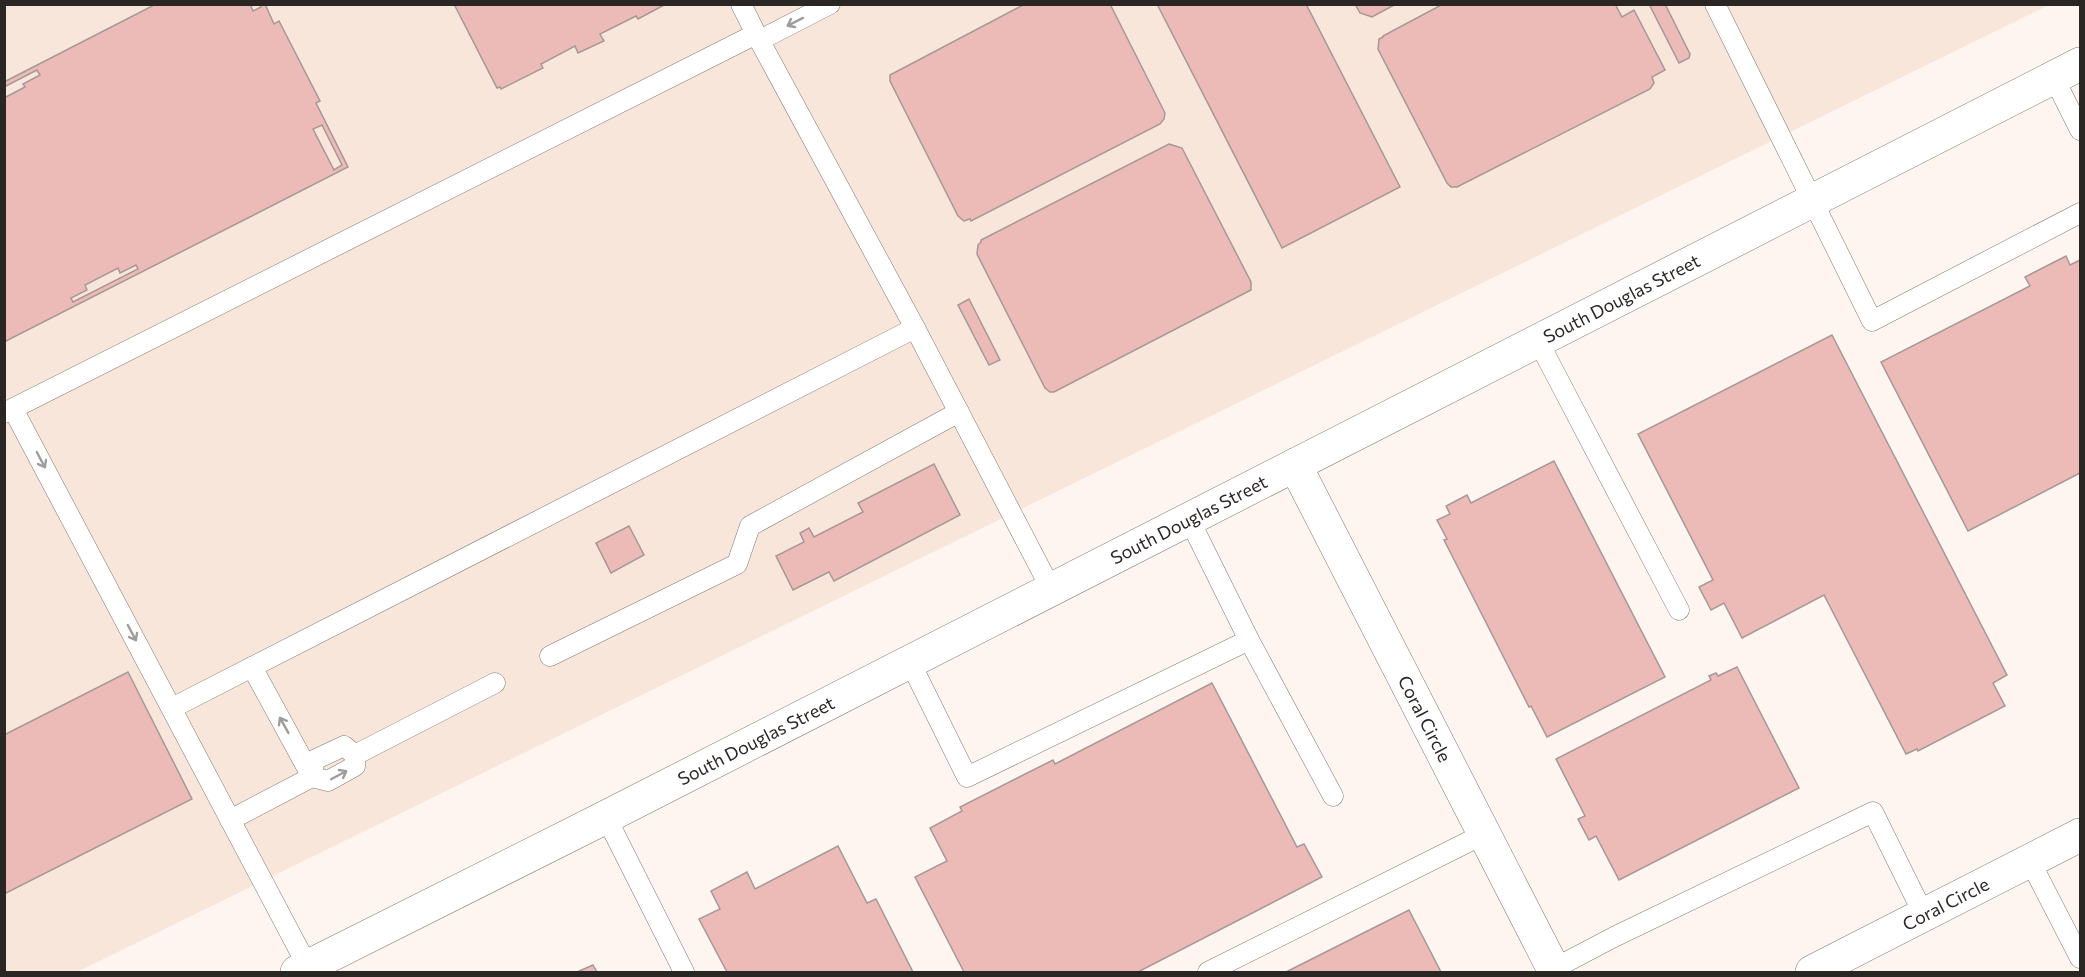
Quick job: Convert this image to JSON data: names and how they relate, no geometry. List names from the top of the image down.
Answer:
{
  "streets": {
    "street": ["South Douglas Street", "Coral Circle"]
  },
  "crossings": [
    ["South Douglas Street", "Coral Circle"]
  ]
}
